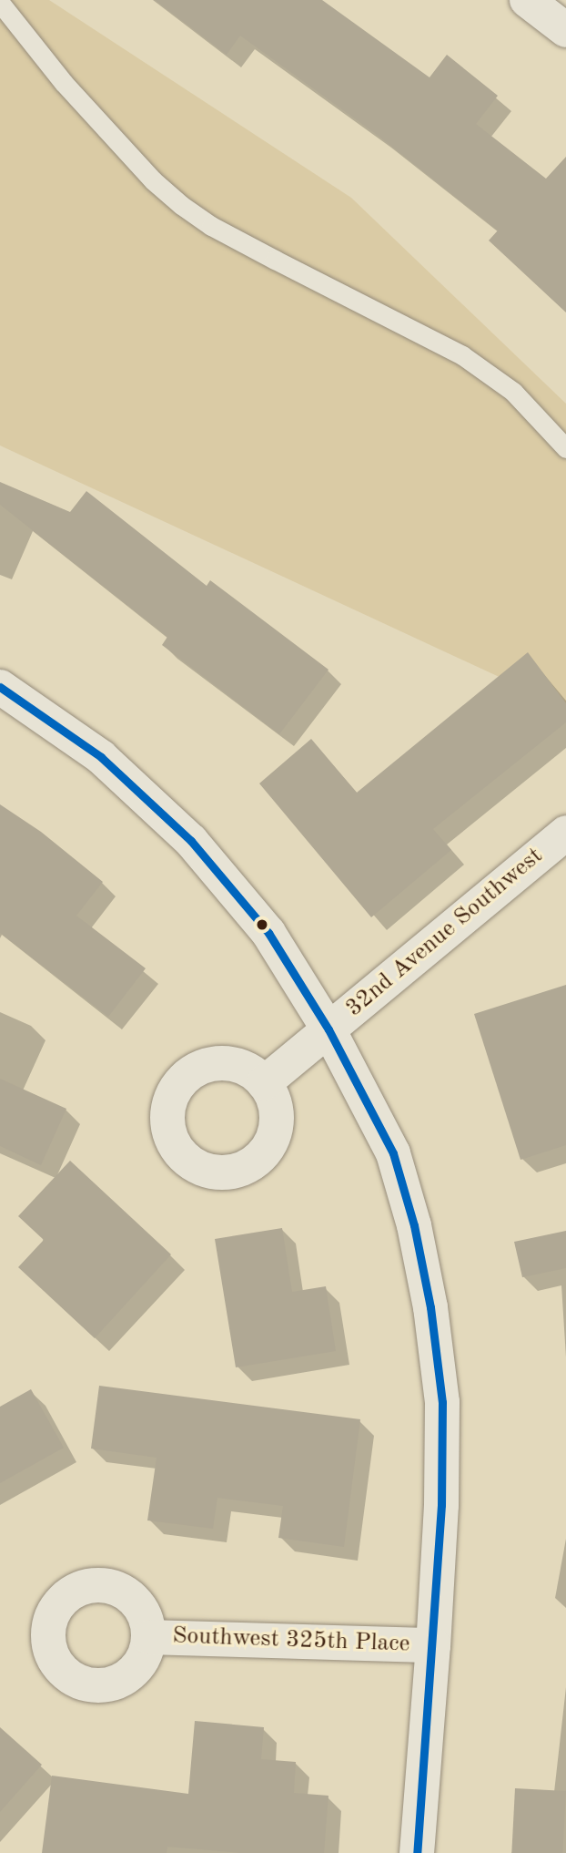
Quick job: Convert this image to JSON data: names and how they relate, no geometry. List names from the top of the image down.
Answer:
{
  "streets": {
    "street": ["32nd Avenue Southwest", "Southwest 325th Place"]
  }
}
